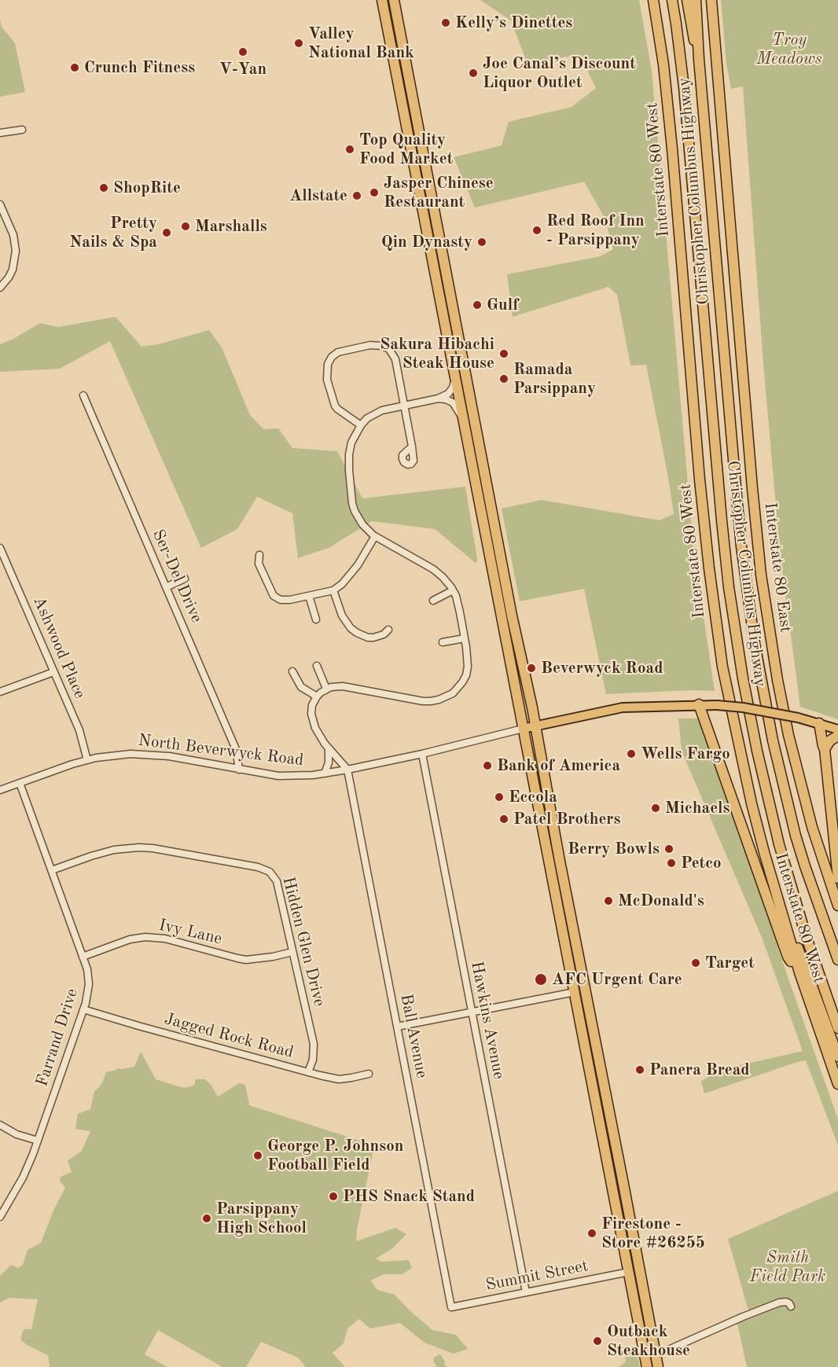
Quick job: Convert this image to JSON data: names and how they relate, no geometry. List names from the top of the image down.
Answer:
{
  "streets": {
    "highway": ["Interstate 80 West", "Christopher Columbus Highway", "Interstate 80 East"],
    "street": [
      "Ser-Del Drive",
      "Ashwood Place",
      "North Beverwyck Road",
      "Ivy Lane",
      "Hidden Glen Drive",
      "Hawkins Avenue",
      "Jagged Rock Road",
      "Ball Avenue",
      "Farrand Drive",
      "Summit Street"
    ]
  },
  "crossings": [
    ["Ser-Del Drive", "North Beverwyck Road"],
    ["Ashwood Place", "North Beverwyck Road"],
    ["North Beverwyck Road", "Hawkins Avenue"],
    ["North Beverwyck Road", "Ball Avenue"],
    ["North Beverwyck Road", "Farrand Drive"],
    ["Ivy Lane", "Hidden Glen Drive"],
    ["Ivy Lane", "Farrand Drive"],
    ["Hidden Glen Drive", "Jagged Rock Road"],
    ["Hidden Glen Drive", "Farrand Drive"],
    ["Hawkins Avenue", "Summit Street"],
    ["Jagged Rock Road", "Farrand Drive"],
    ["Ball Avenue", "Summit Street"]
  ],
  "parks": ["Troy Meadows", "Smith Field Park"],
  "places": [
    "Kelly’s Dinettes",
    "Valley National Bank",
    "V-Yan",
    "Crunch Fitness",
    "Joe Canal’s Discount Liquor Outlet",
    "Top Quality Food Market",
    "ShopRite",
    "Jasper Chinese Restaurant",
    "Allstate",
    "Marshalls",
    "Red Roof Inn - Parsippany",
    "Pretty Nails & Spa",
    "Qin Dynasty",
    "Gulf",
    "Sakura Hibachi Steak House",
    "Ramada Parsippany",
    "Beverwyck Road",
    "Wells Fargo",
    "Bank of America",
    "Eccola",
    "Michaels",
    "Patel Brothers",
    "Berry Bowls",
    "Petco",
    "McDonald's",
    "Target",
    "AFC Urgent Care",
    "Panera Bread",
    "George P. Johnson Football Field",
    "PHS Snack Stand",
    "Parsippany High School",
    "Firestone - Store #26255",
    "Outback Steakhouse"
  ]
}
